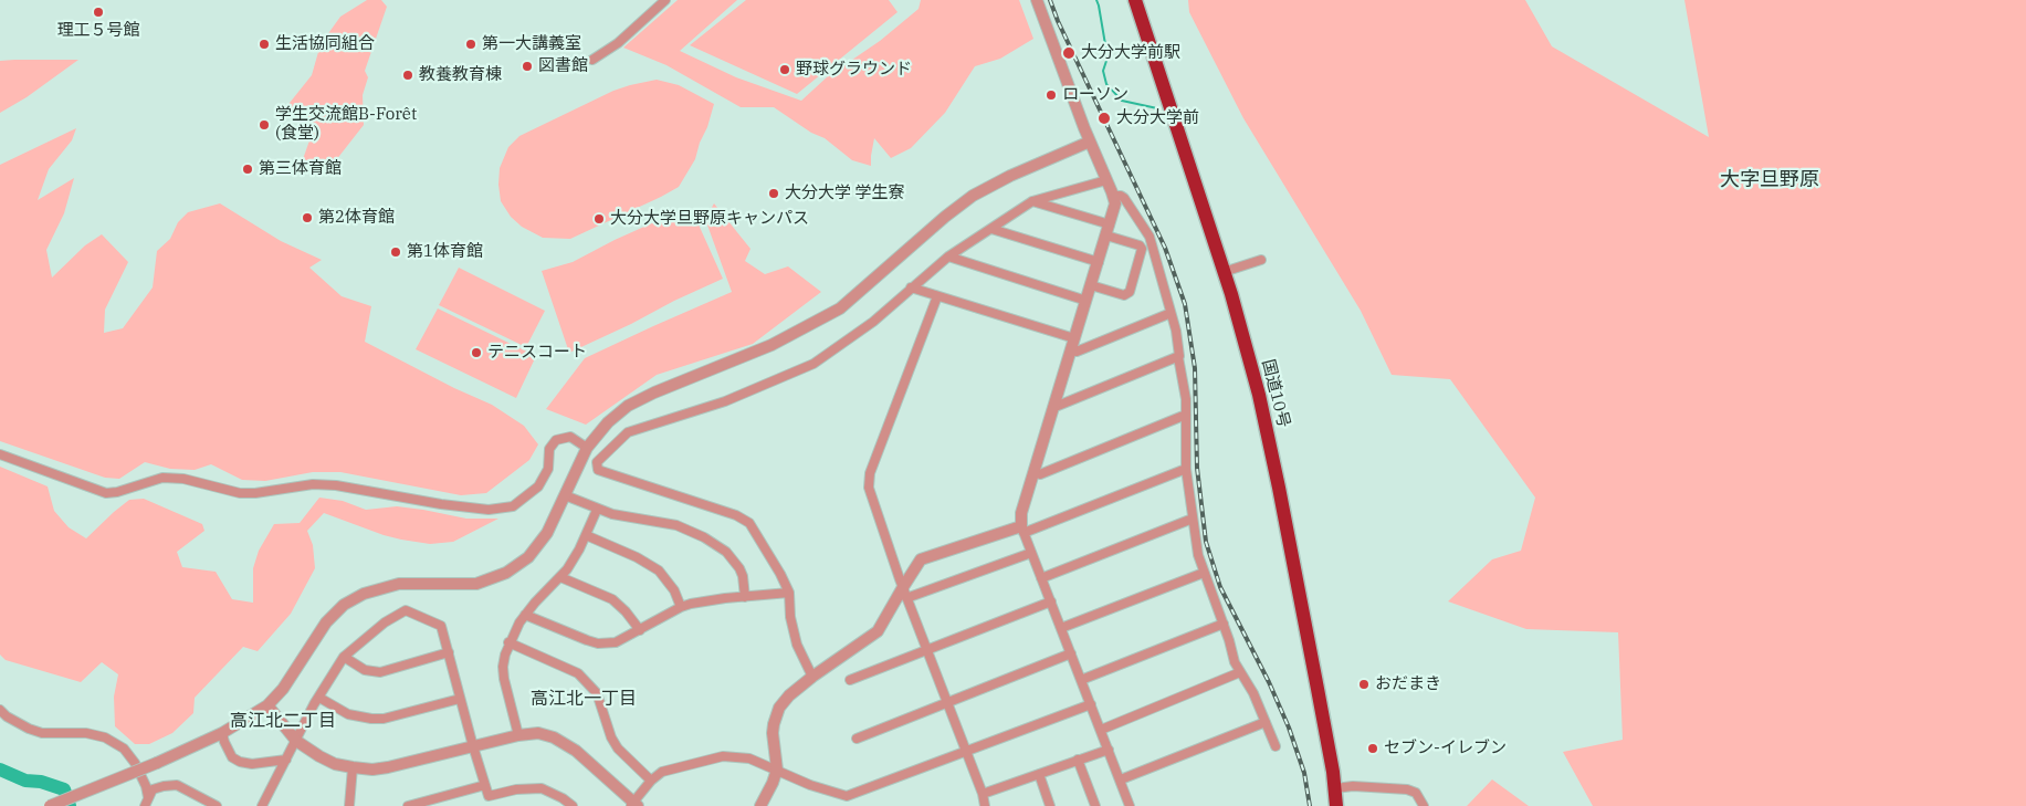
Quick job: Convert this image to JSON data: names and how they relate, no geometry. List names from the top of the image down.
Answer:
{
  "streets": {
    "highway": ["国道10号"]
  },
  "districts": ["大字旦野原", "高江北一丁目", "高江北二丁目"],
  "places": [
    "理工５号館",
    "生活協同組合",
    "第一大講義室",
    "大分大学前駅",
    "図書館",
    "野球グラウンド",
    "教養教育棟",
    "ローソン",
    "大分大学前",
    "学生交流館B-Forêt (食堂)",
    "第三体育館",
    "大分大学 学生寮",
    "第2体育館",
    "大分大学旦野原キャンパス",
    "第1体育館",
    "テニスコート",
    "おだまき",
    "セブン-イレブン"
  ]
}
